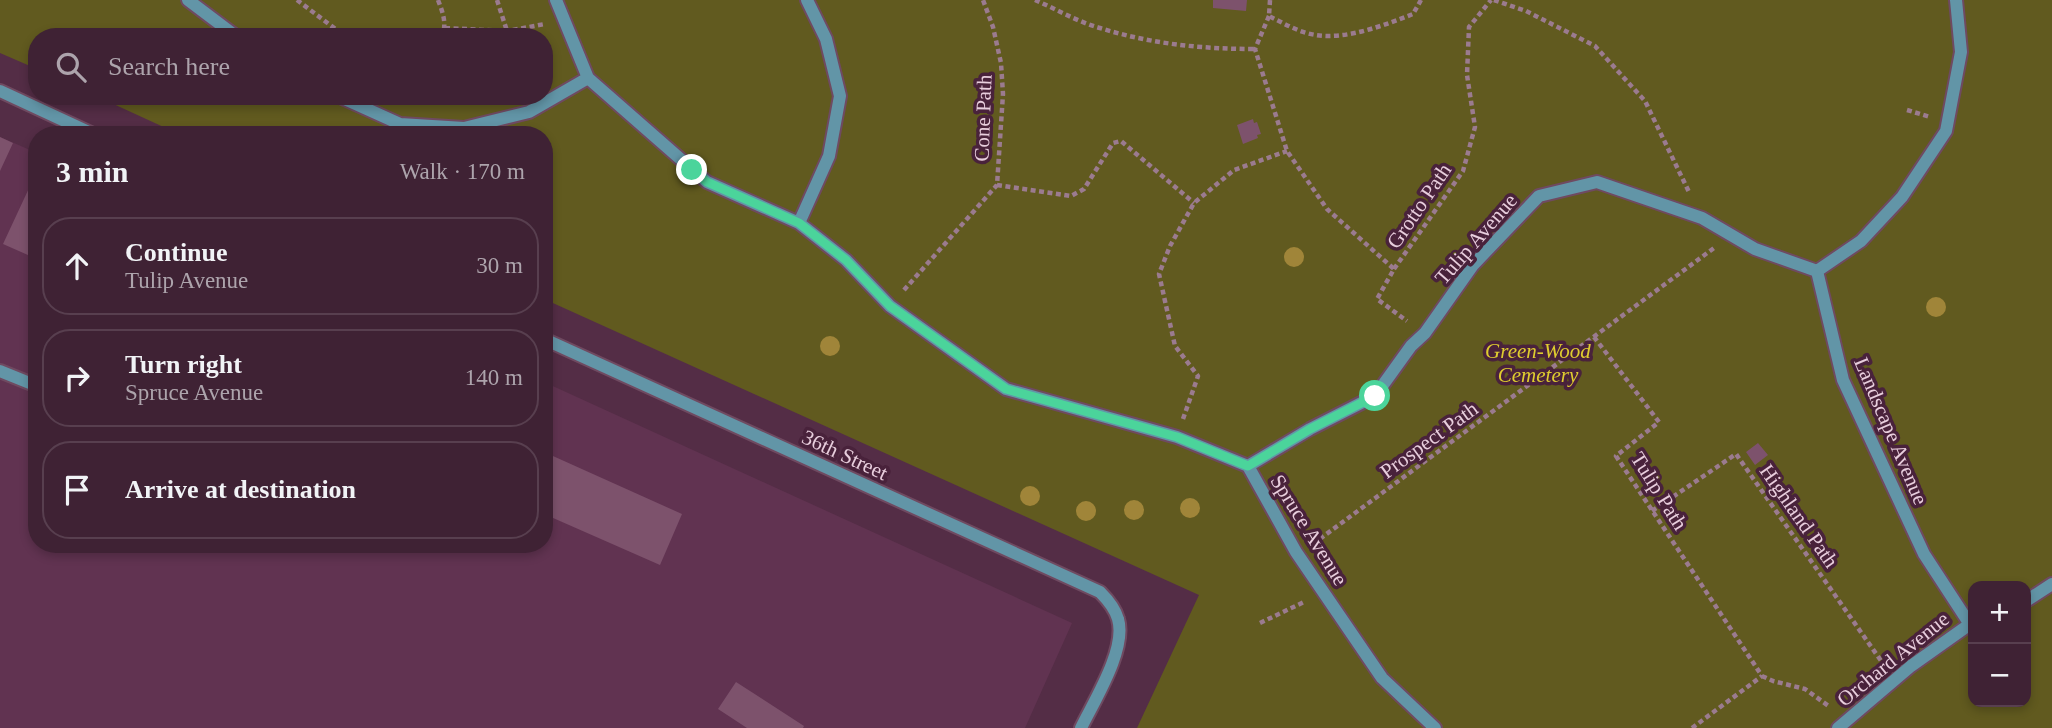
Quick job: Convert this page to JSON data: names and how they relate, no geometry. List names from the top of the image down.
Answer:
{
  "streets": {
    "street": [
      "Tulip Avenue",
      "Landscape Avenue",
      "36th Street",
      "Spruce Avenue",
      "Orchard Avenue"
    ],
    "path": [
      "Cone Path",
      "Grotto Path",
      "Prospect Path",
      "Tulip Path",
      "Highland Path"
    ]
  },
  "crossings": [
    ["Grotto Path", "Tulip Avenue"],
    ["Tulip Avenue", "Landscape Avenue"],
    ["Tulip Avenue", "Prospect Path"],
    ["Tulip Avenue", "Spruce Avenue"],
    ["Prospect Path", "Tulip Path"],
    ["Tulip Path", "Highland Path"],
    ["Highland Path", "Orchard Avenue"]
  ],
  "parks": ["Green-Wood Cemetery"],
  "page": {
    "search": "Search here",
    "heading": ["3 min", "Walk · 170 m"],
    "list": [
      ["Continue", "Tulip Avenue", "30 m"],
      ["Turn right", "Spruce Avenue", "140 m"],
      "Arrive at destination"
    ],
    "map_buttons": ["+", "−"]
  }
}
